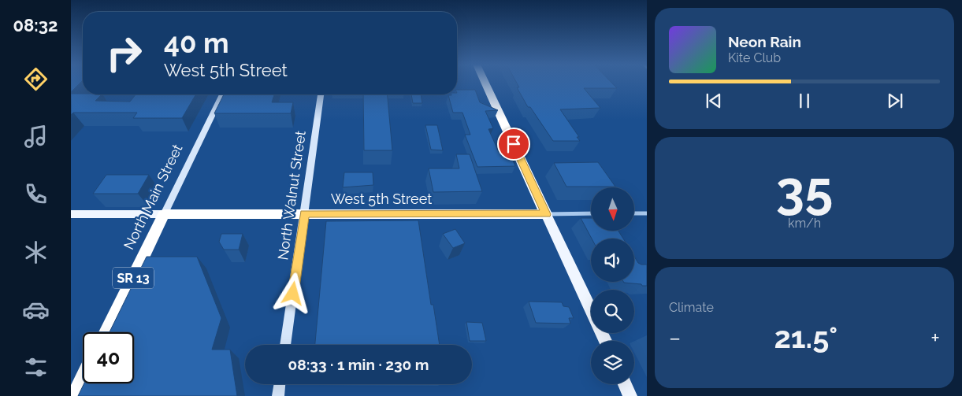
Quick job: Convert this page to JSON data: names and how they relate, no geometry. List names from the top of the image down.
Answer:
{
  "streets": {
    "highway": ["North Main Street", "West 5th Street", "SR 13"],
    "street": ["North Walnut Street"]
  },
  "crossings": [
    ["North Walnut Street", "West 5th Street"],
    ["North Main Street", "West 5th Street"]
  ],
  "north": "bottom",
  "page": {
    "tabs": "08:32",
    "turn": ["40 m", "West 5th Street"],
    "song": ["Neon Rain", "Kite Club"],
    "tile": [
      ["35", "km/h"],
      "Climate"
    ],
    "heat": ["−", "21.5°", "+"],
    "limit": "40",
    "trip": "08:33 · 1 min · 230 m"
  }
}
